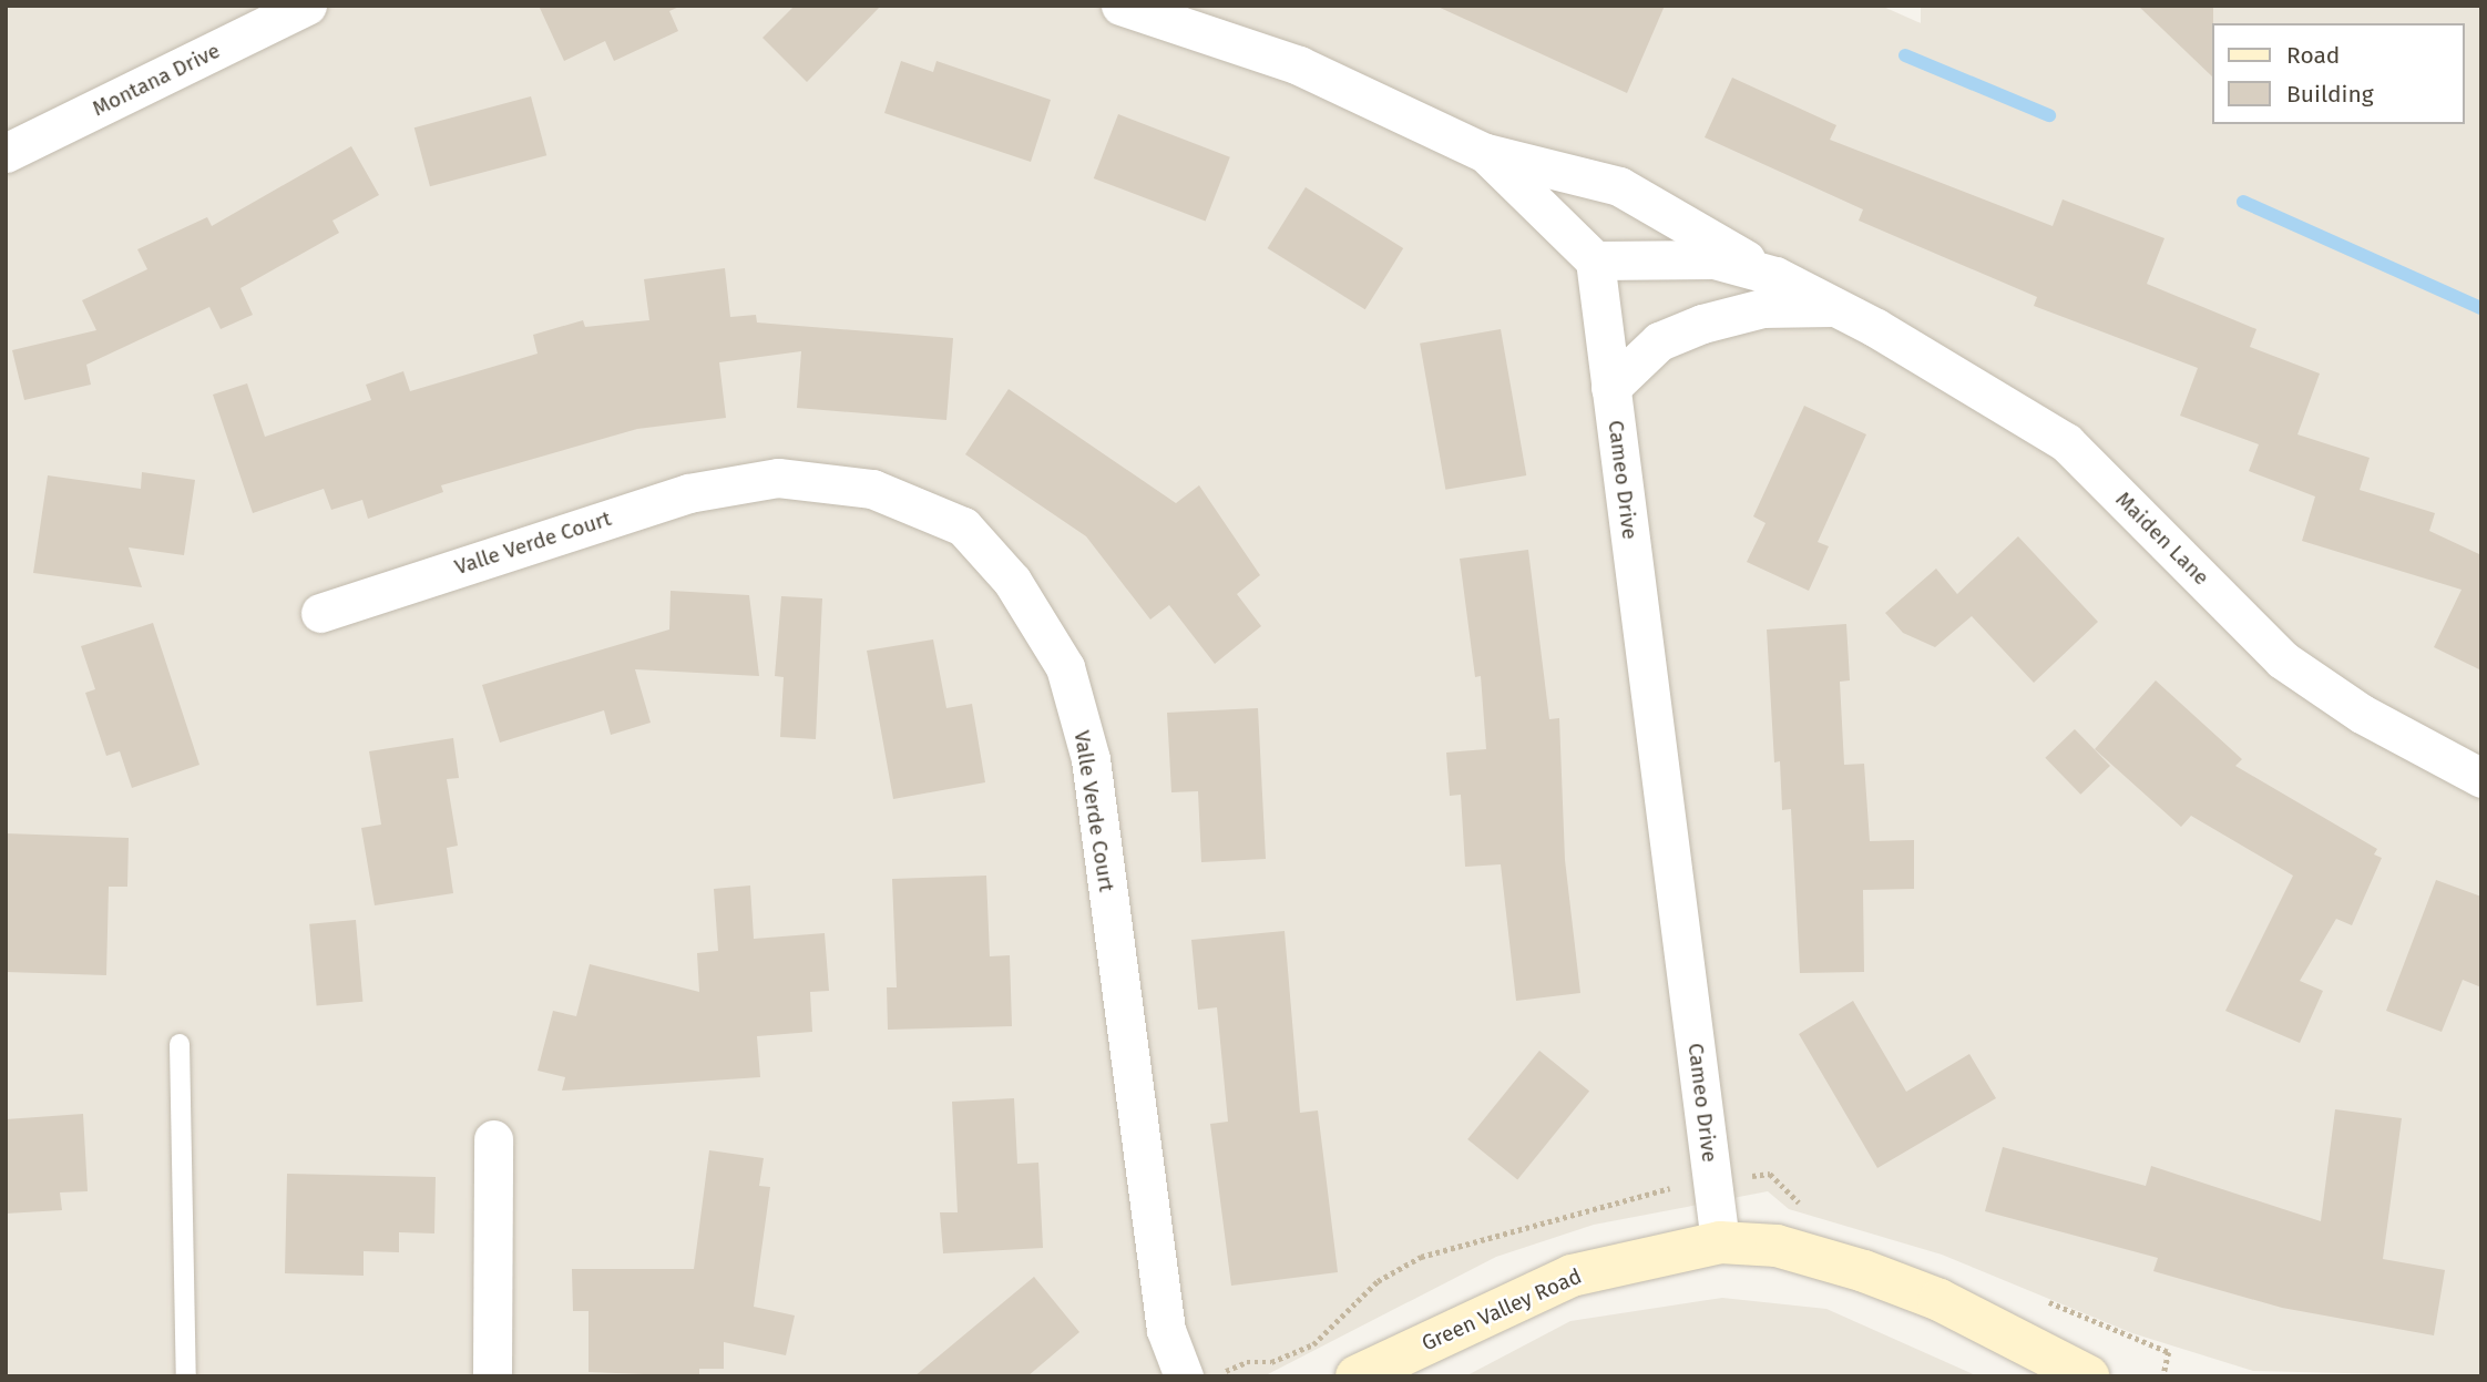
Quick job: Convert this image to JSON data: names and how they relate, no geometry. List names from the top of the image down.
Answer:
{
  "streets": {
    "street": [
      "Montana Drive",
      "Cameo Drive",
      "Maiden Lane",
      "Valle Verde Court",
      "Green Valley Road"
    ]
  },
  "crossings": [
    ["Cameo Drive", "Maiden Lane"],
    ["Cameo Drive", "Green Valley Road"]
  ],
  "legend": ["Road", "Building"]
}
